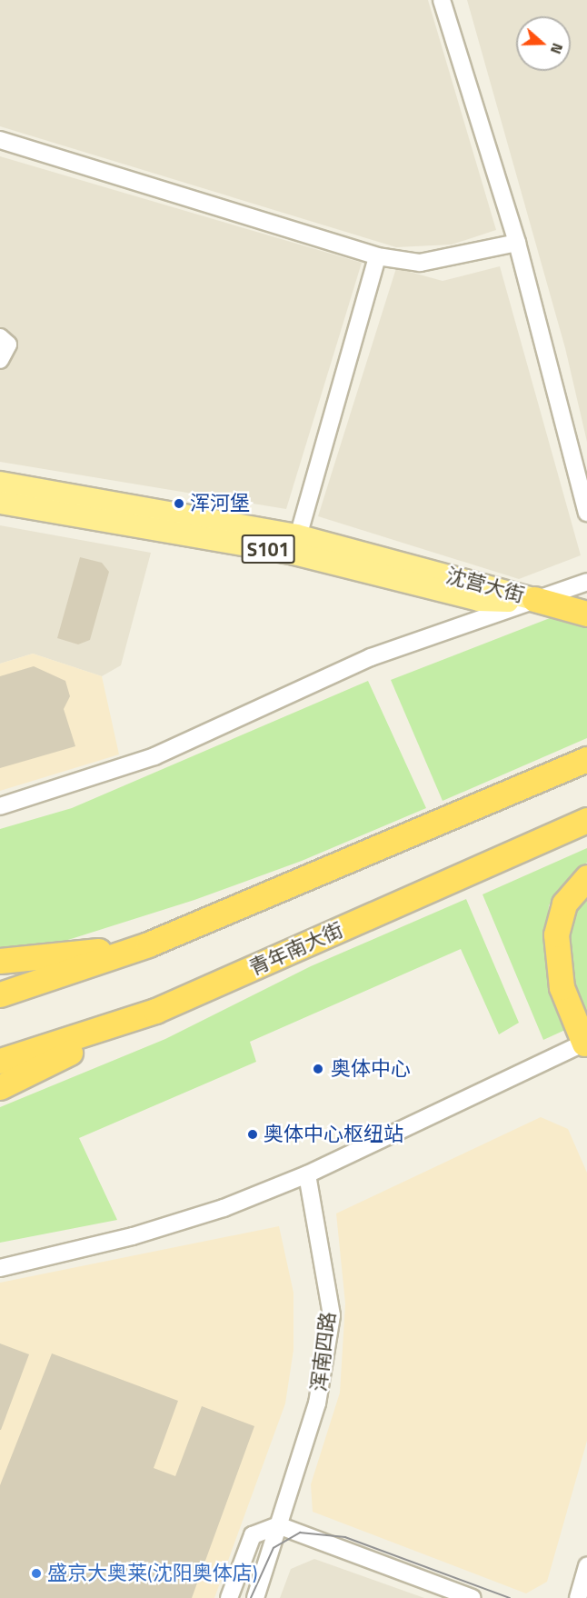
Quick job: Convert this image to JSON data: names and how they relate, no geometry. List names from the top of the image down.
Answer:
{
  "streets": {
    "highway": ["青年南大街"],
    "main road": ["S101", "沈营大街"],
    "street": ["浑南四路"]
  },
  "places": [
    "浑河堡",
    "奥体中心",
    "奥体中心枢纽站",
    "盛京大奥莱(沈阳奥体店)"
  ],
  "north": "right"
}
